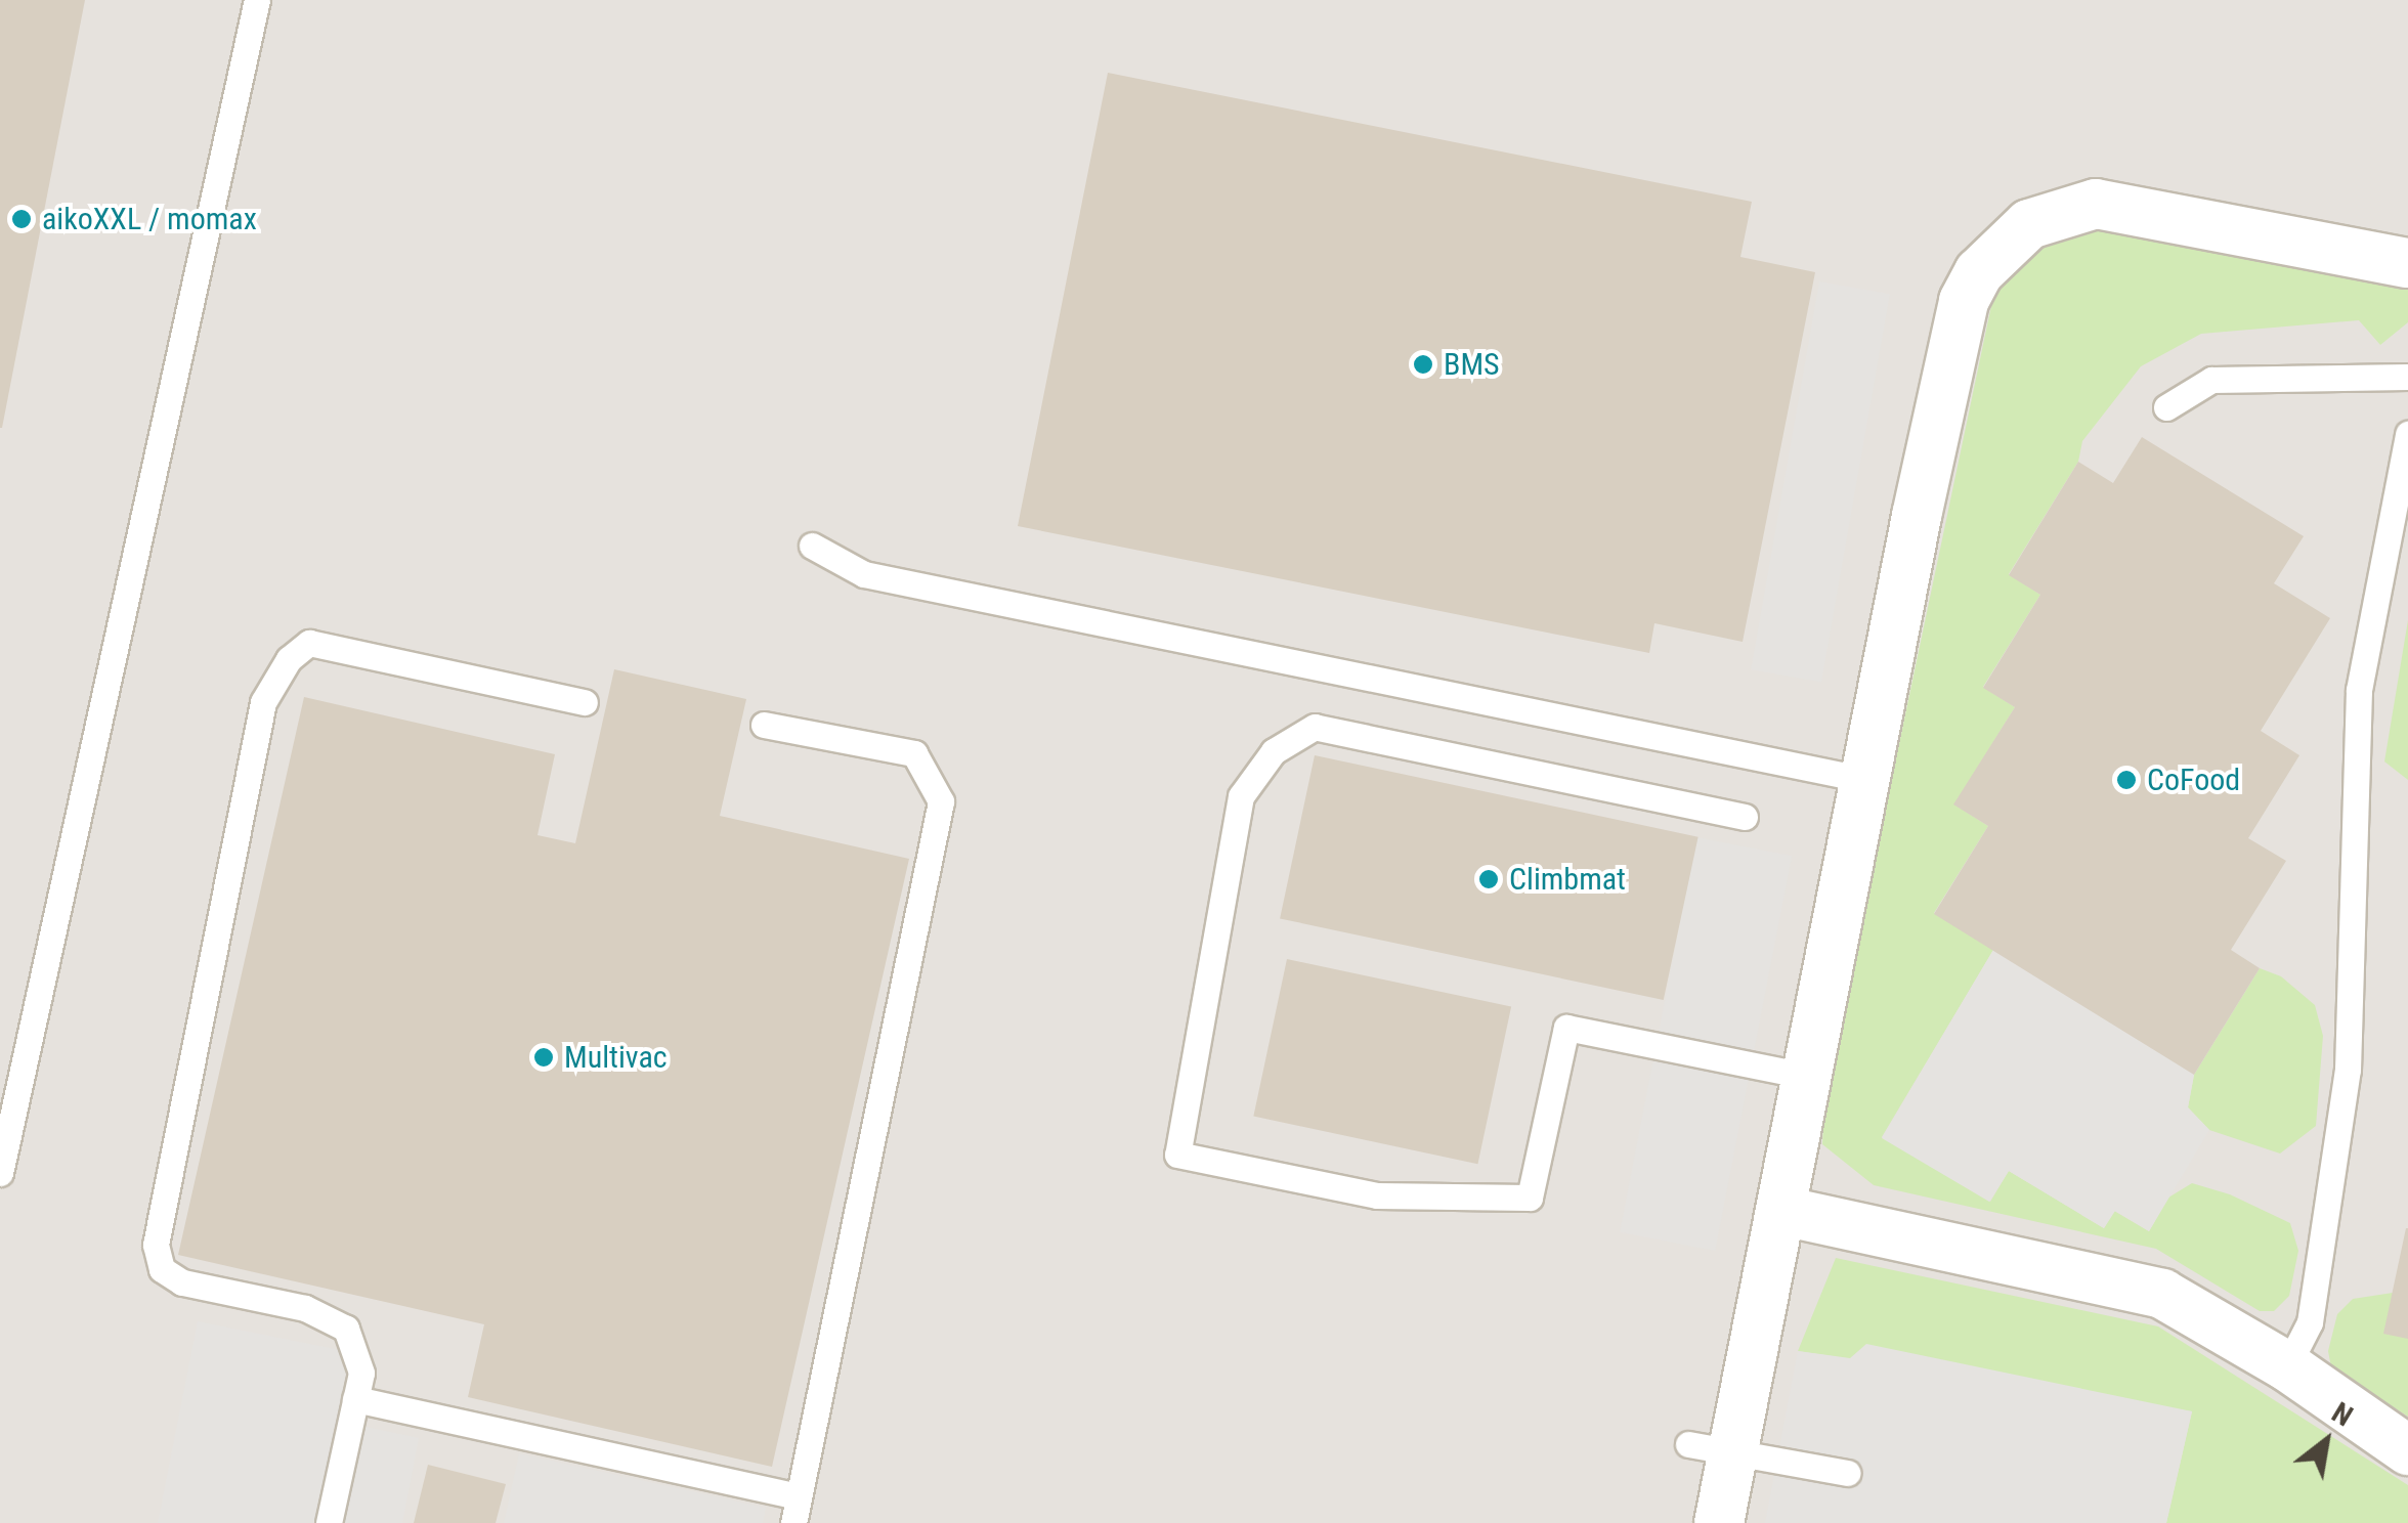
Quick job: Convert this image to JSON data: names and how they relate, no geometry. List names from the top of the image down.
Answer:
{
  "places": [
    "aikoXXL / momax",
    "BMS",
    "CoFood",
    "Climbmat",
    "Multivac"
  ],
  "north": "top right"
}
